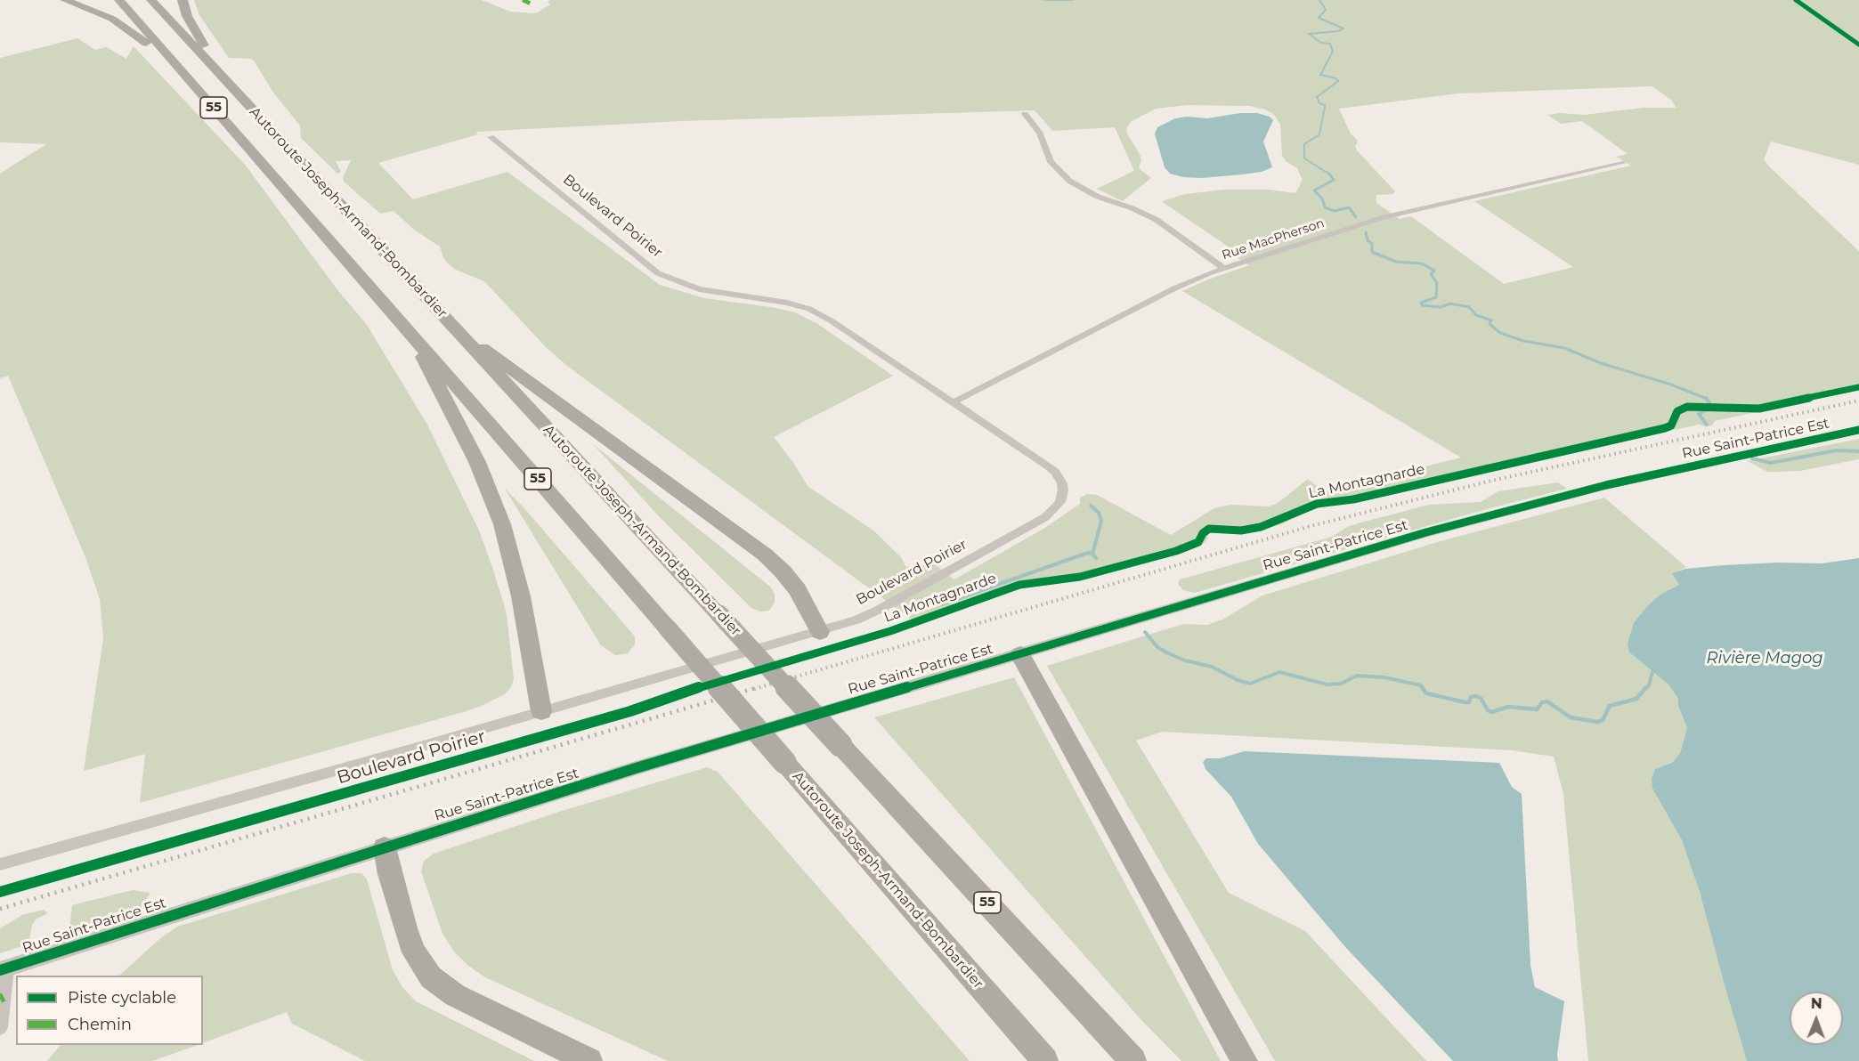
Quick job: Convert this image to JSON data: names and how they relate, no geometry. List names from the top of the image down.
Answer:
{
  "streets": {
    "highway": ["55", "Autoroute Joseph-Armand-Bombardier"],
    "street": ["Boulevard Poirier", "Rue MacPherson", "Rue Saint-Patrice Est"],
    "cycle path": ["La Montagnarde"]
  },
  "crossings": [
    ["Boulevard Poirier", "Rue MacPherson"]
  ],
  "water": ["Rivière Magog"],
  "legend": ["Piste cyclable", "Chemin"],
  "north": "top"
}
